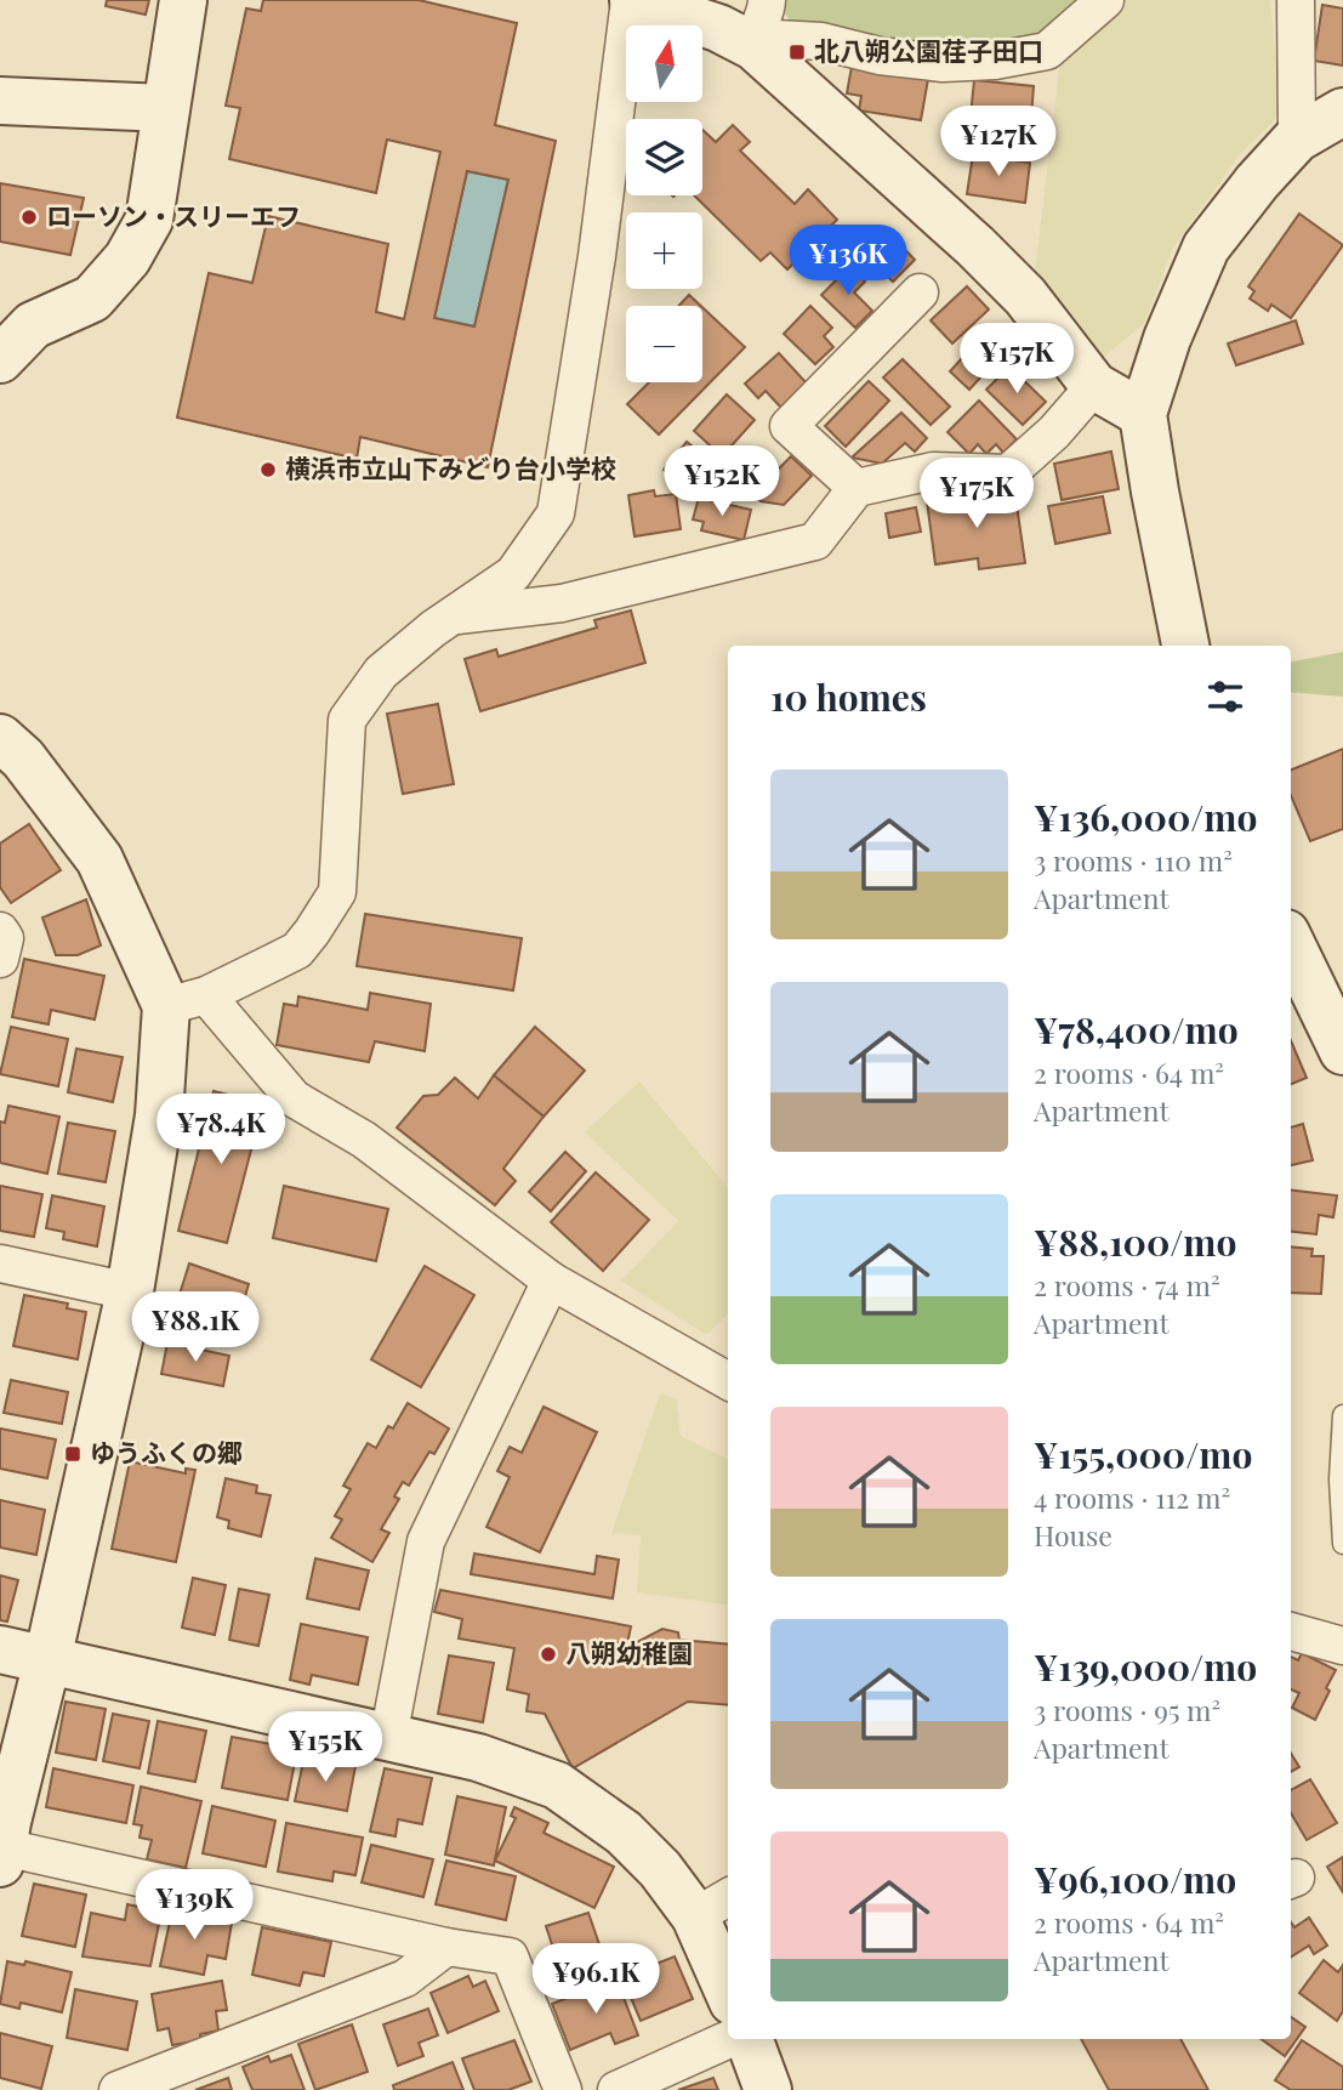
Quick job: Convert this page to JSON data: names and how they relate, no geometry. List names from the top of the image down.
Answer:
{
  "places": {
    "transit": ["北八朔公園荏子田口", "ゆうふくの郷"],
    "other": ["ローソン・スリーエフ", "横浜市立山下みどり台小学校", "八朔幼稚園"]
  },
  "north": "top",
  "page": {
    "map_buttons": ["+", "−"],
    "price": [
      "¥127K",
      "¥136K",
      "¥157K",
      "¥152K",
      "¥175K",
      "¥78.4K",
      "¥88.1K",
      "¥155K",
      "¥139K",
      "¥96.1K"
    ],
    "heading": "10 homes",
    "list": [
      {
        "name": "¥136,000/mo",
        "note": "3 rooms · 110 m² · Apartment"
      },
      {
        "name": "¥78,400/mo",
        "note": "2 rooms · 64 m² · Apartment"
      },
      {
        "name": "¥88,100/mo",
        "note": "2 rooms · 74 m² · Apartment"
      },
      {
        "name": "¥155,000/mo",
        "note": "4 rooms · 112 m² · House"
      },
      {
        "name": "¥139,000/mo",
        "note": "3 rooms · 95 m² · Apartment"
      },
      {
        "name": "¥96,100/mo",
        "note": "2 rooms · 64 m² · Apartment"
      }
    ]
  }
}
